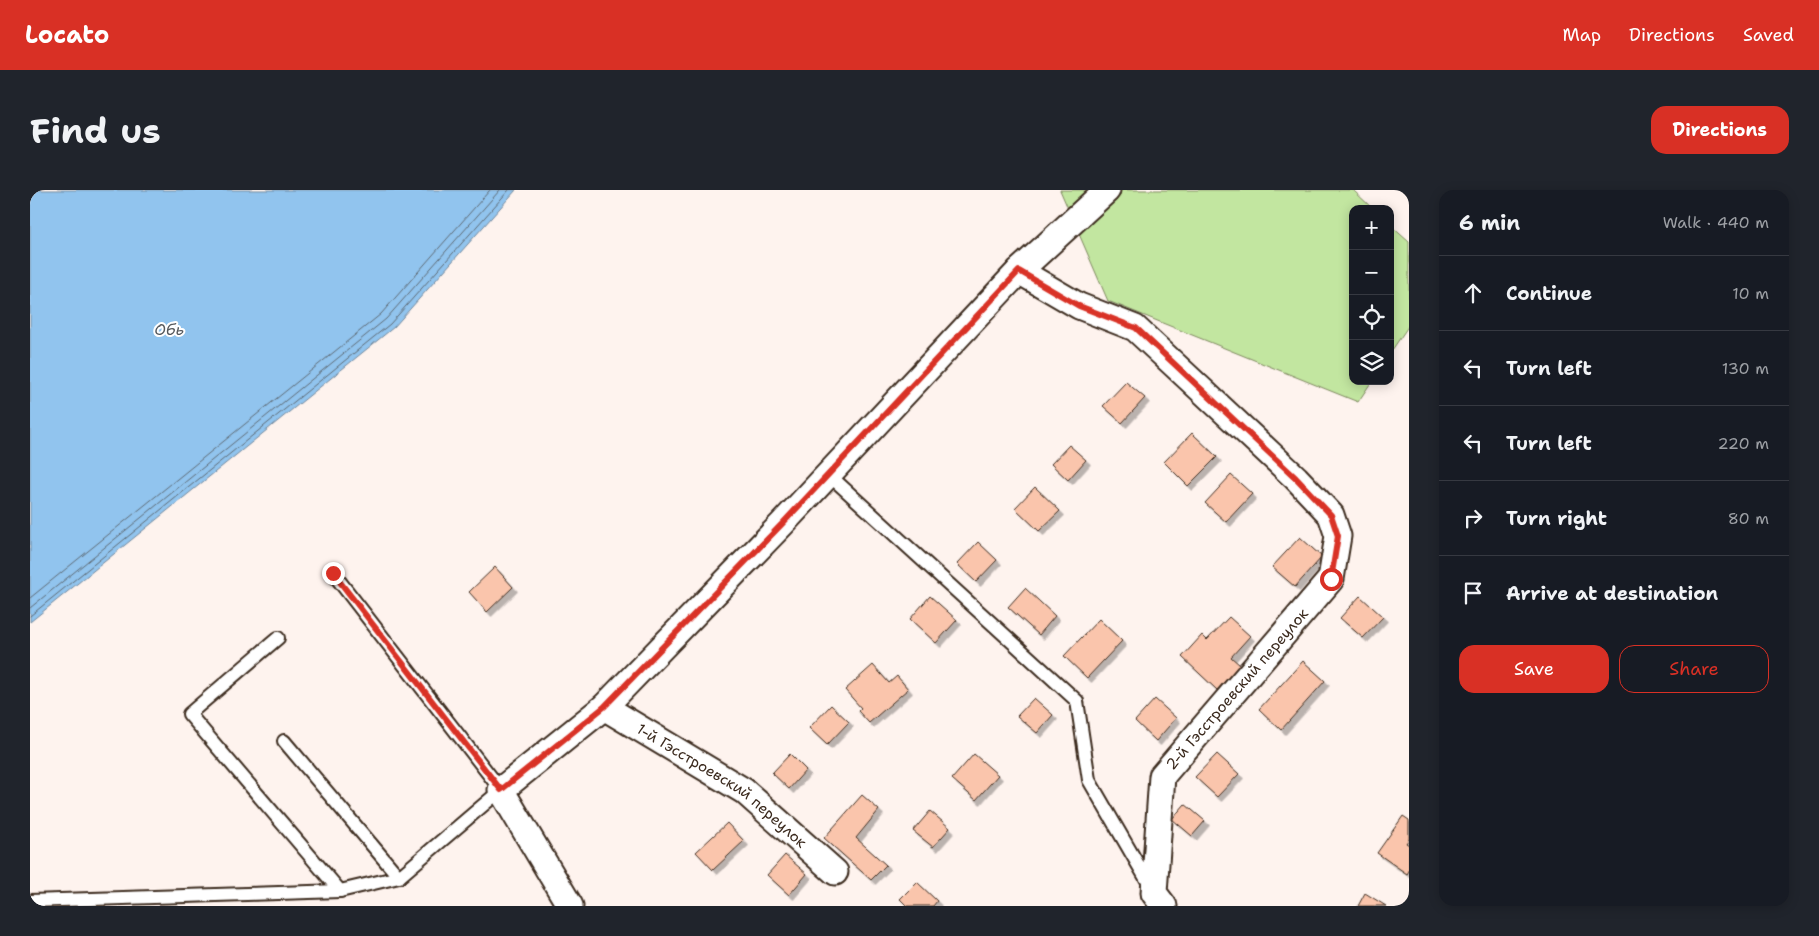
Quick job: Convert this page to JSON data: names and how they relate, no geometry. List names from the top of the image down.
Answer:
{
  "streets": {
    "street": ["2-й Гэсстроевский переулок", "1-й Гэсстроевский переулок"]
  },
  "water": ["Обь"],
  "page": {
    "header": "Locato",
    "nav": ["Map", "Directions", "Saved"],
    "buttons": [
      "Directions",
      ["Save", "Share"]
    ],
    "title": "Find us",
    "heading": ["6 min", "Walk · 440 m"],
    "map_buttons": ["+", "−"],
    "list": [
      ["Continue", "10 m"],
      ["Turn left", "130 m"],
      ["Turn left", "220 m"],
      ["Turn right", "80 m"],
      "Arrive at destination"
    ]
  }
}
